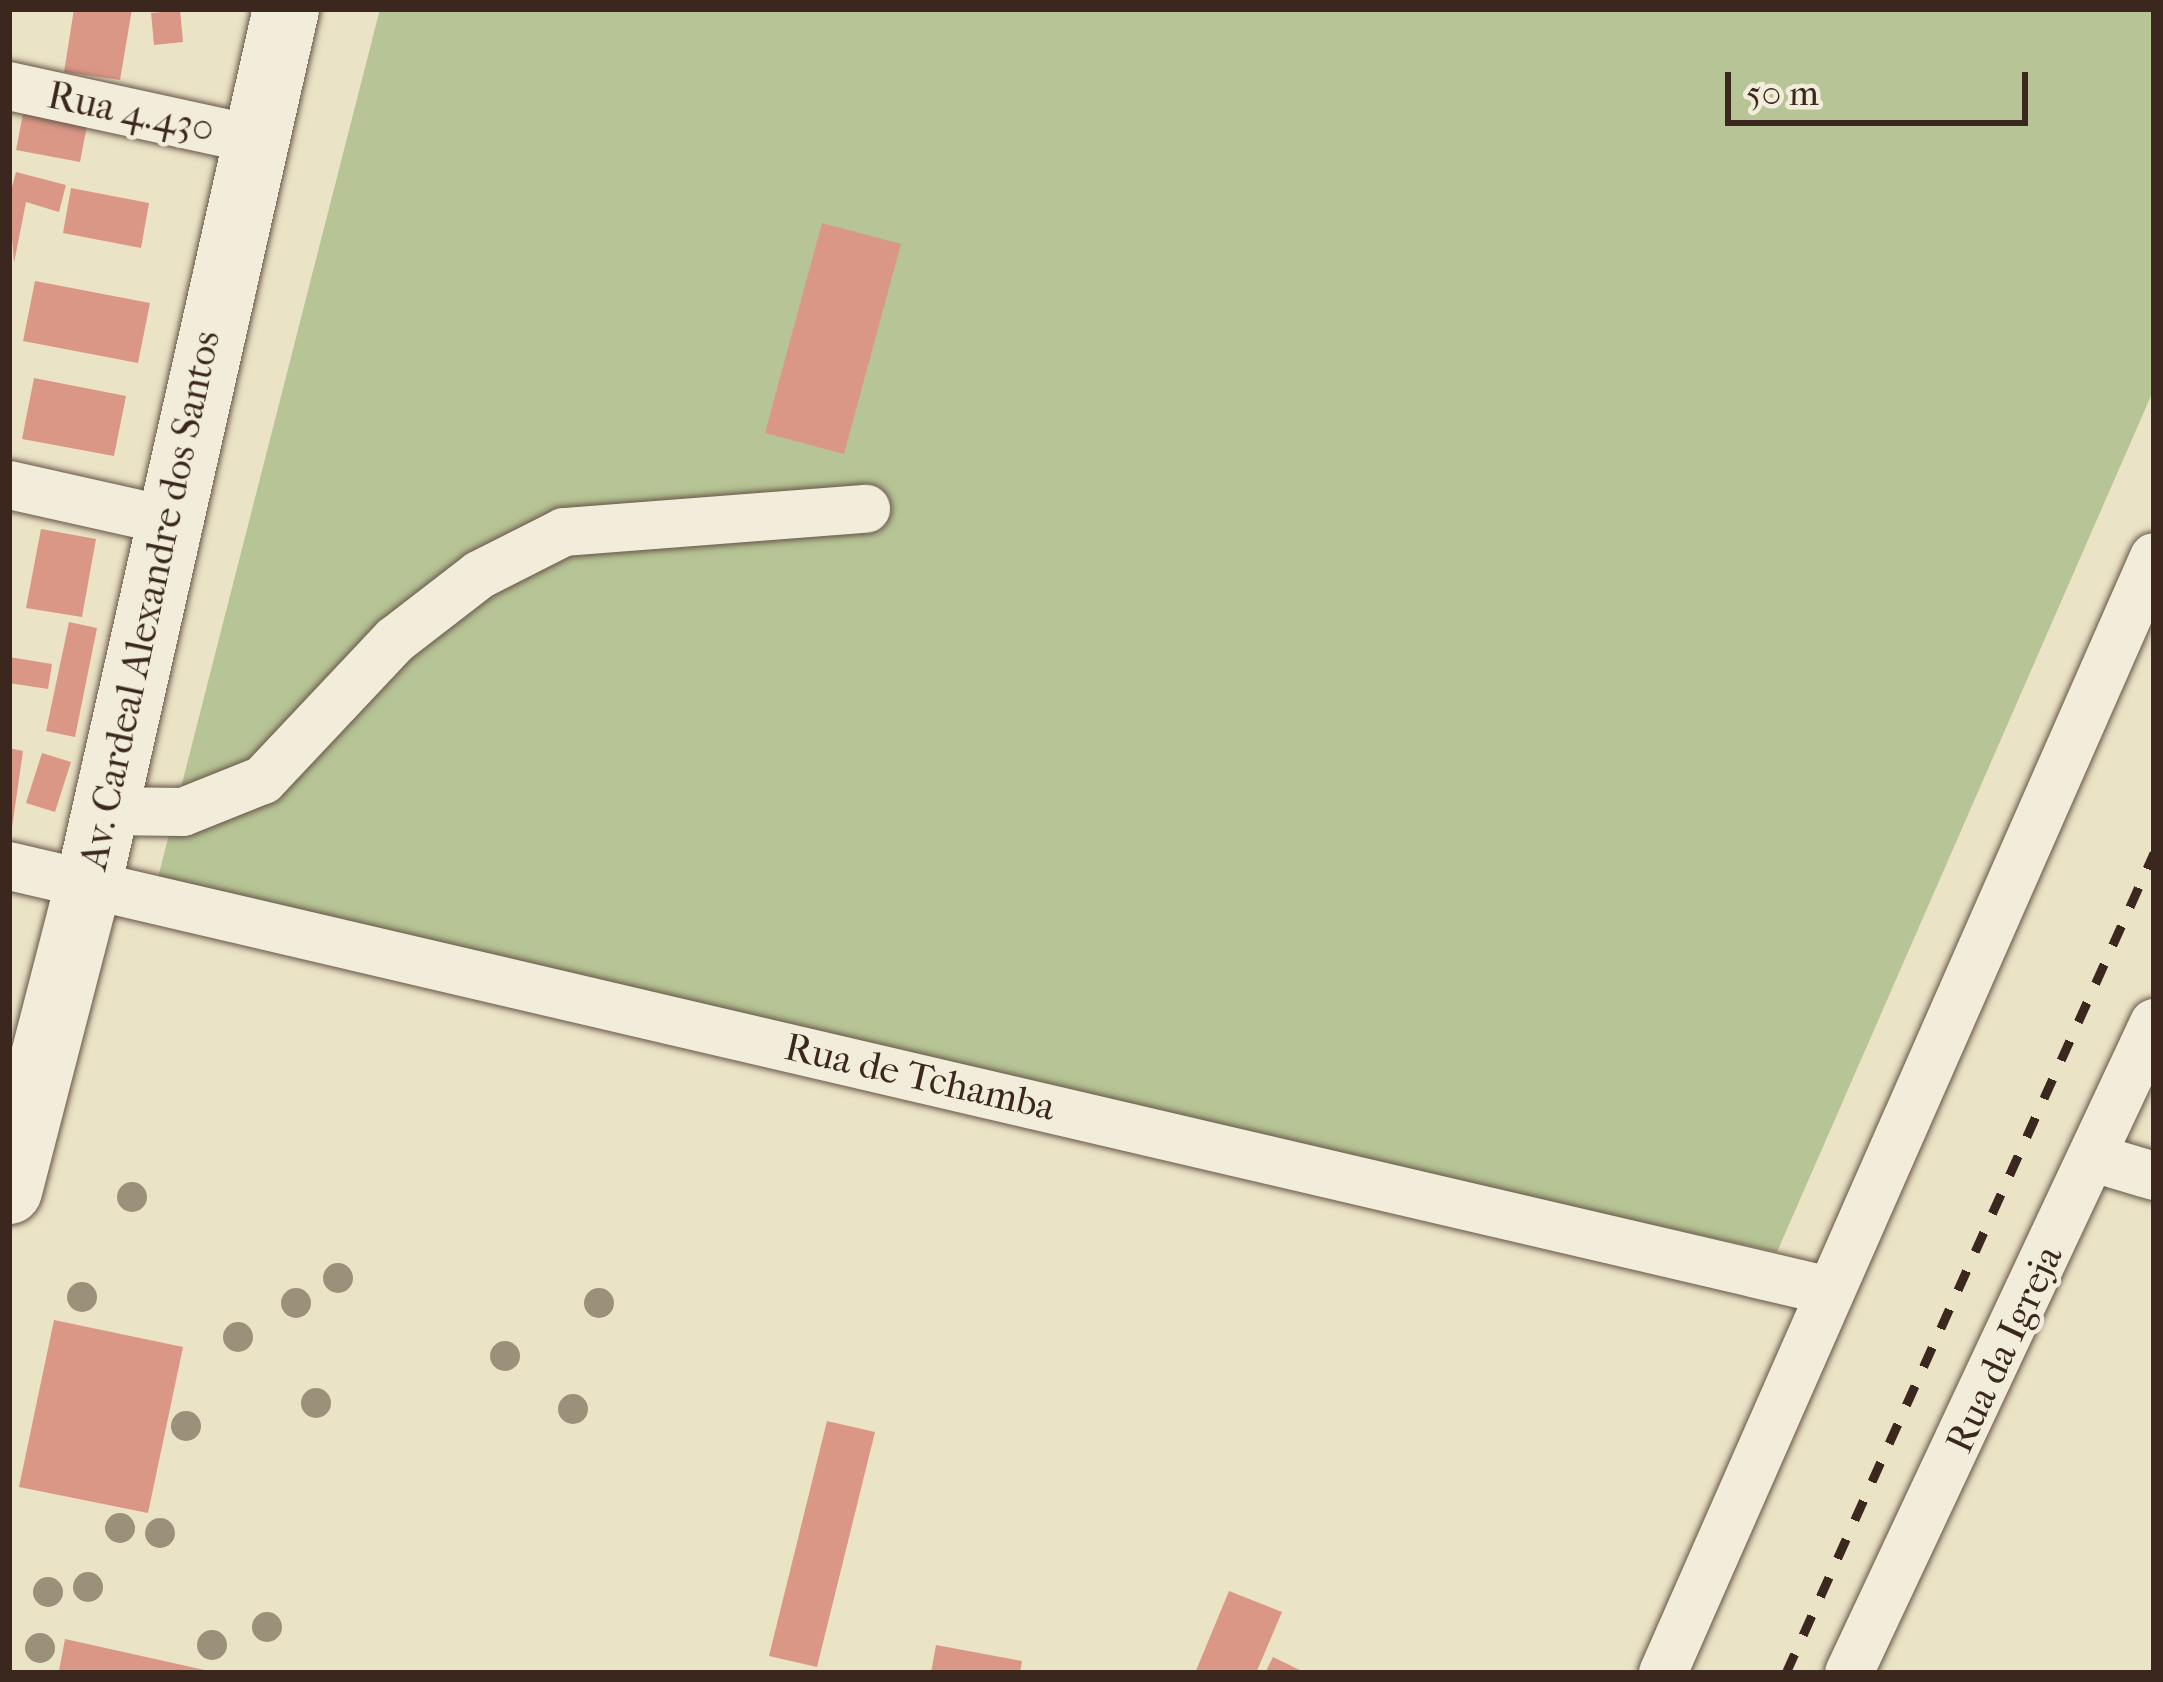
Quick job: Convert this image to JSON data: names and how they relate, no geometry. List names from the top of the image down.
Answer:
{
  "streets": {
    "main road": ["Av. Cardeal Alexandre dos Santos"],
    "street": ["Rua 4.430", "Rua de Tchamba", "Rua da Igreja"]
  },
  "crossings": [
    ["Rua 4.430", "Av. Cardeal Alexandre dos Santos"],
    ["Av. Cardeal Alexandre dos Santos", "Rua de Tchamba"]
  ],
  "scale_bar": "50 m"
}
